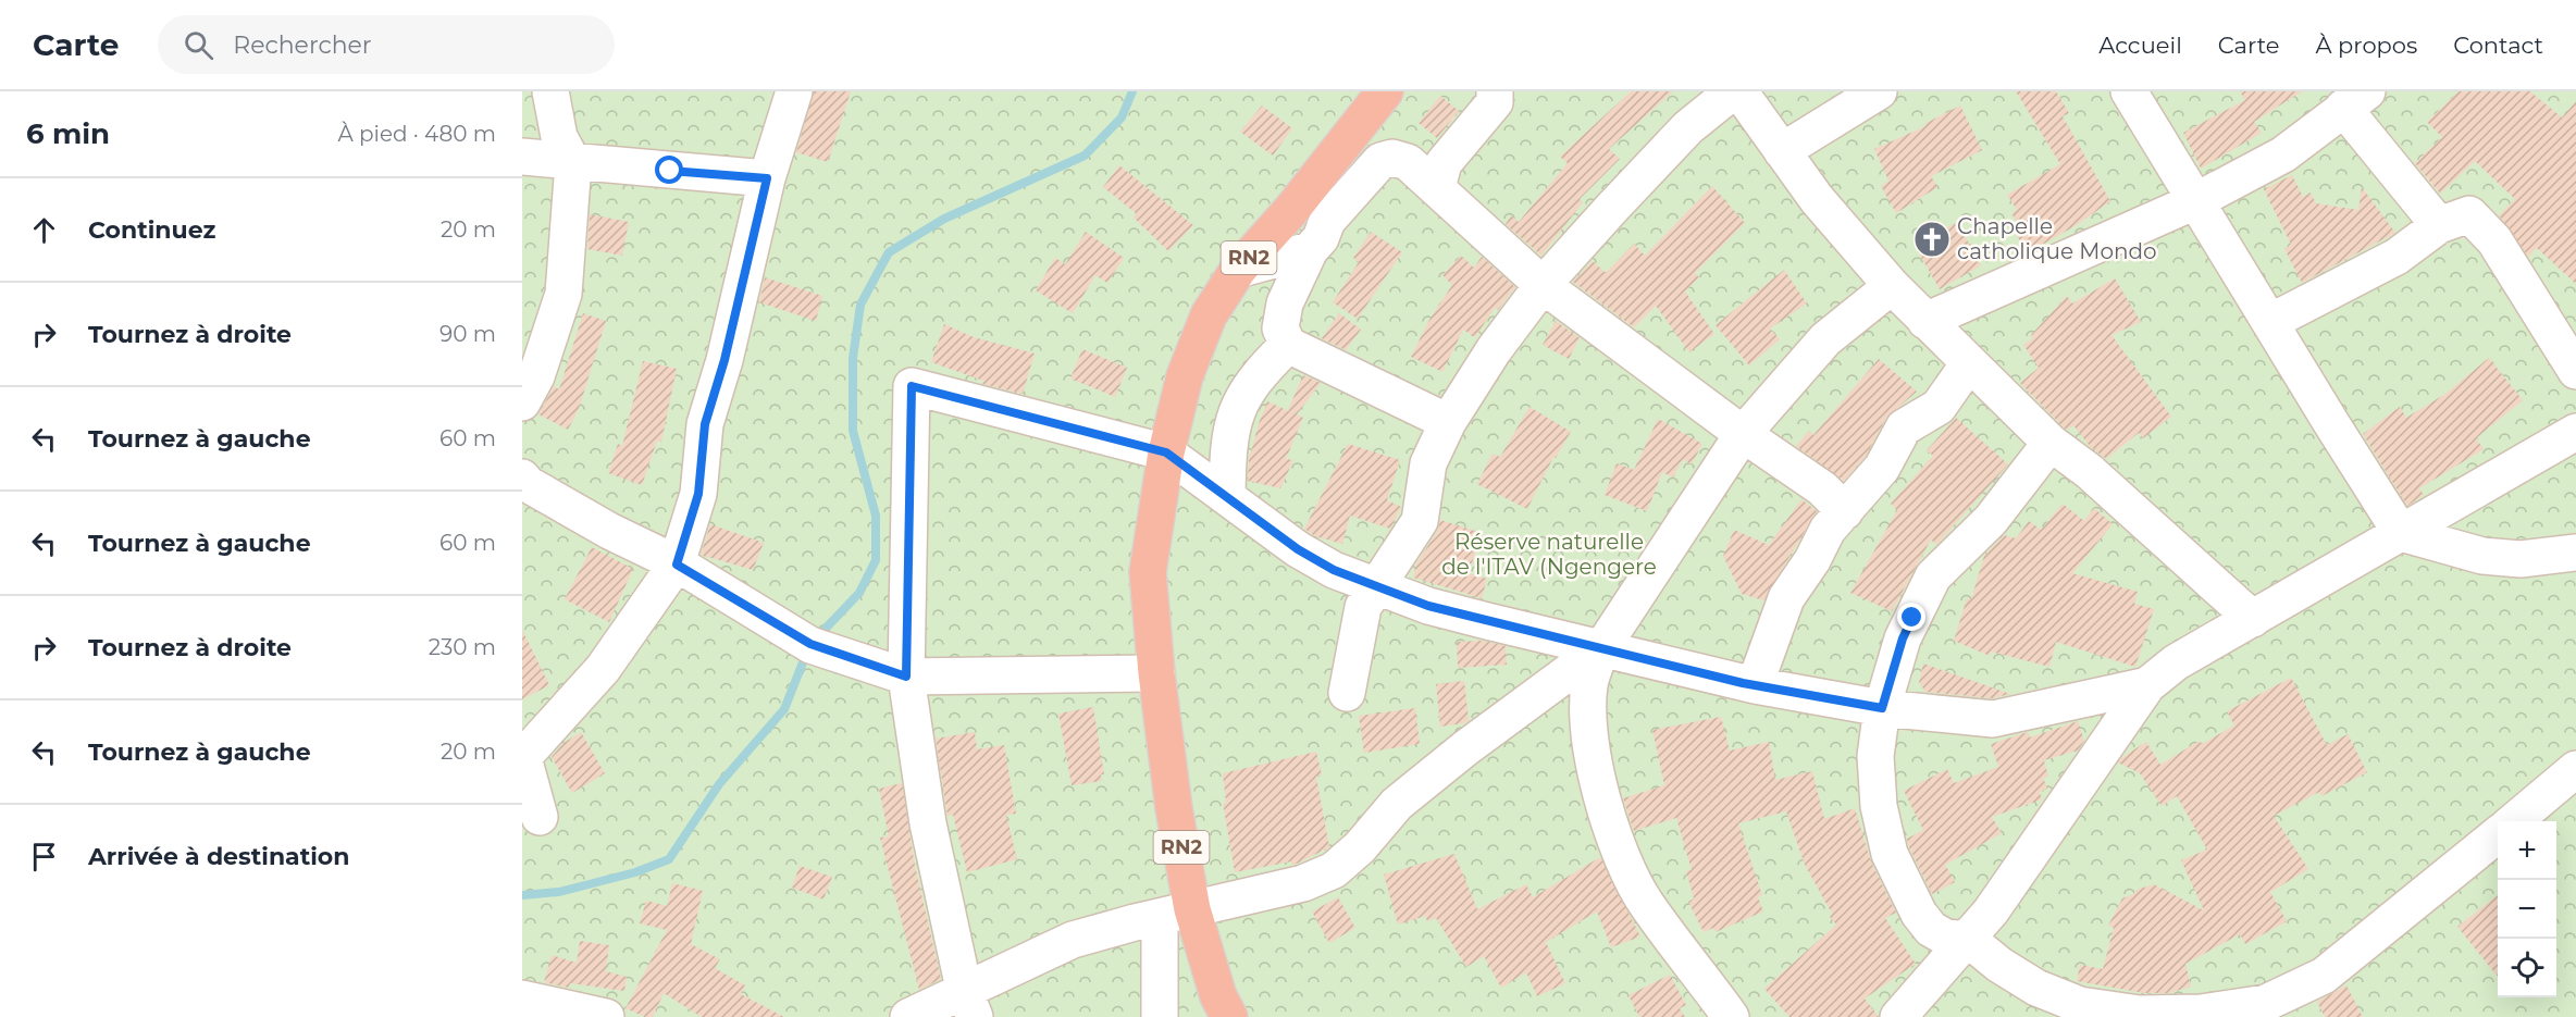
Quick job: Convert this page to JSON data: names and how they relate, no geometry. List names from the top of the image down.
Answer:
{
  "streets": {
    "highway": ["RN2"]
  },
  "parks": ["Réserve naturelle de l'ITAV (Ngengere"],
  "places": {
    "church": ["Chapelle catholique Mondo"]
  },
  "page": {
    "header": "Carte",
    "search": "Rechercher",
    "nav": [
      "Accueil",
      "Carte",
      "À propos",
      "Contact"
    ],
    "heading": ["6 min", "À pied · 480 m"],
    "list": [
      ["Continuez", "20 m"],
      ["Tournez à droite", "90 m"],
      ["Tournez à gauche", "60 m"],
      ["Tournez à gauche", "60 m"],
      ["Tournez à droite", "230 m"],
      ["Tournez à gauche", "20 m"],
      "Arrivée à destination"
    ],
    "map_buttons": ["+", "−"]
  }
}
